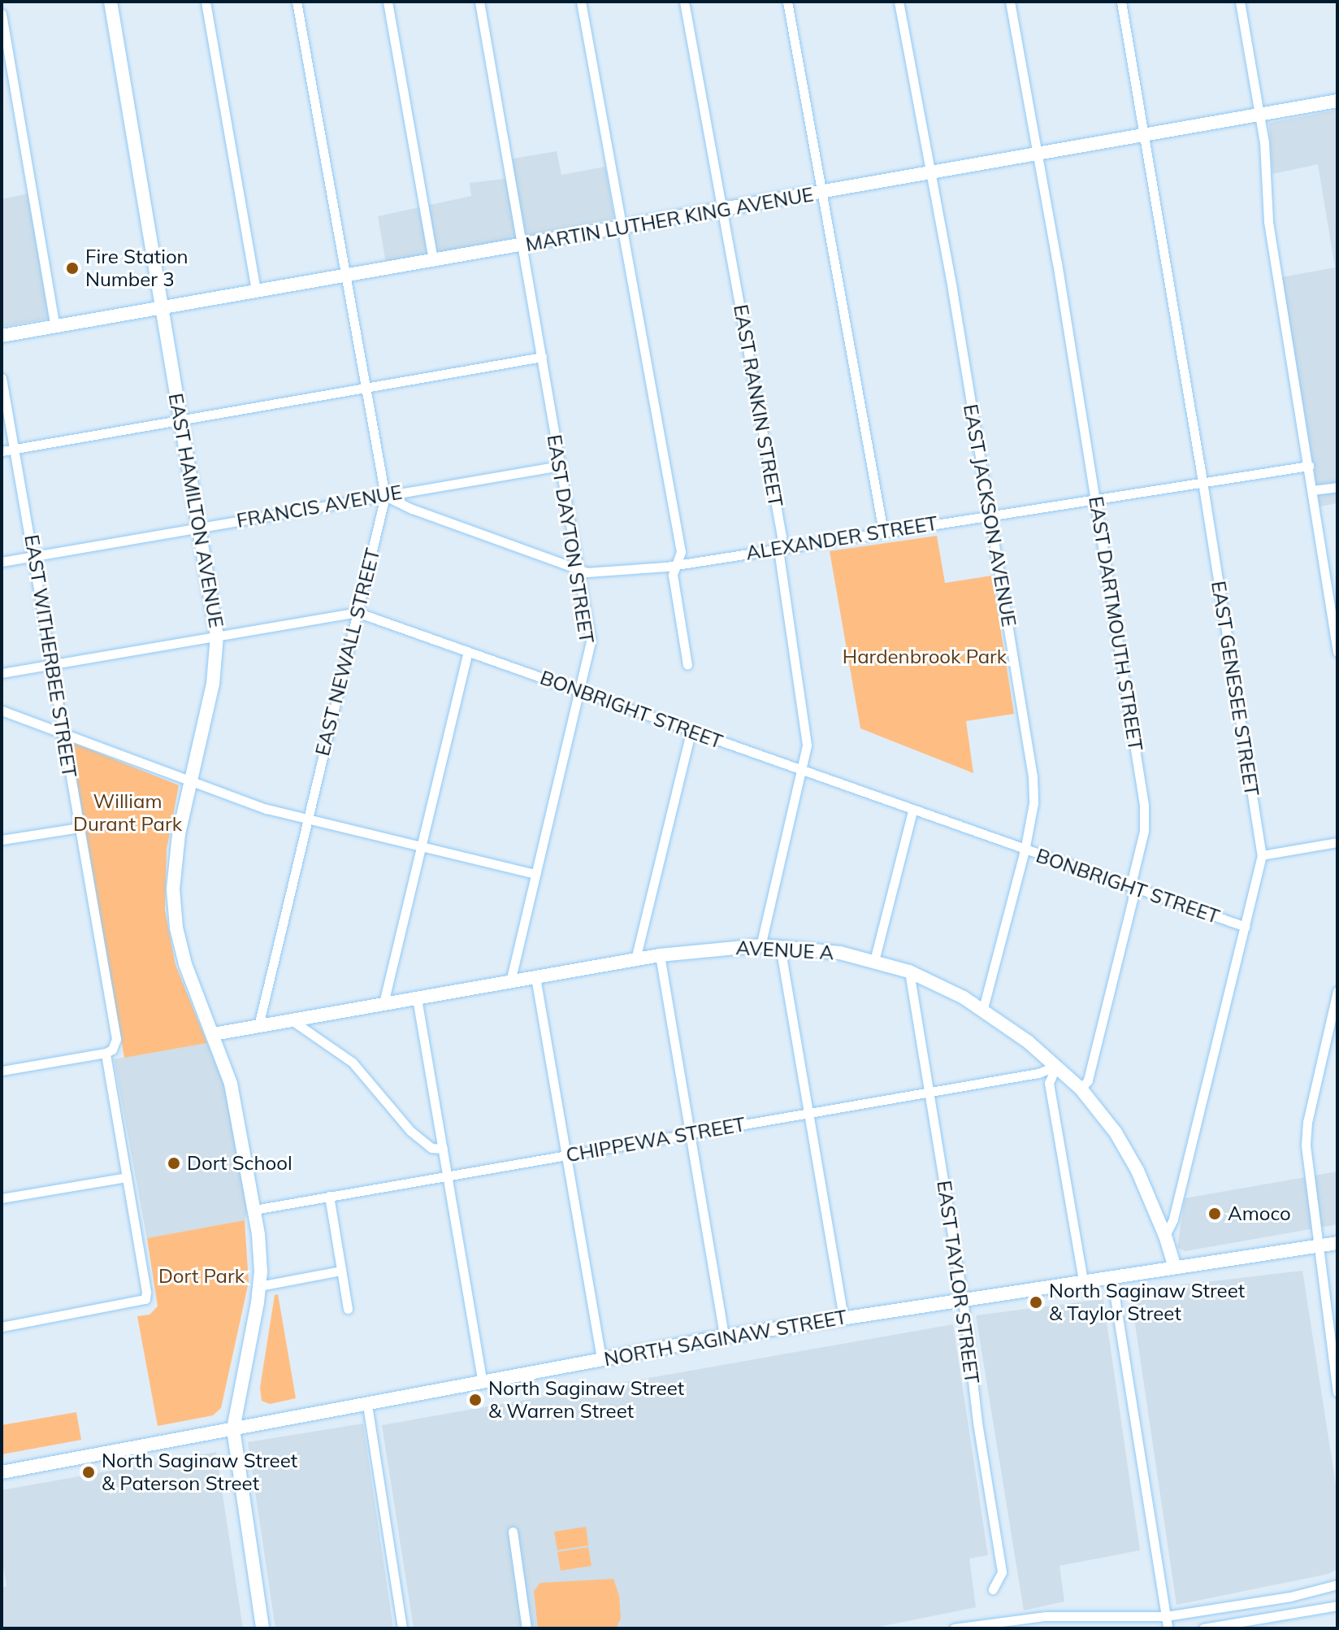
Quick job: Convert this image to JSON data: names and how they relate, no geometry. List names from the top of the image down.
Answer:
{
  "streets": {
    "street": [
      "MARTIN LUTHER KING AVENUE",
      "EAST RANKIN STREET",
      "FRANCIS AVENUE",
      "EAST HAMILTON AVENUE",
      "EAST JACKSON AVENUE",
      "ALEXANDER STREET",
      "EAST DAYTON STREET",
      "EAST DARTMOUTH STREET",
      "EAST NEWALL STREET",
      "EAST WITHERBEE STREET",
      "EAST GENESEE STREET",
      "BONBRIGHT STREET",
      "AVENUE A",
      "CHIPPEWA STREET",
      "EAST TAYLOR STREET",
      "NORTH SAGINAW STREET"
    ]
  },
  "crossings": [
    ["MARTIN LUTHER KING AVENUE", "EAST RANKIN STREET"],
    ["MARTIN LUTHER KING AVENUE", "EAST HAMILTON AVENUE"],
    ["MARTIN LUTHER KING AVENUE", "EAST JACKSON AVENUE"],
    ["MARTIN LUTHER KING AVENUE", "EAST DAYTON STREET"],
    ["MARTIN LUTHER KING AVENUE", "EAST DARTMOUTH STREET"],
    ["MARTIN LUTHER KING AVENUE", "EAST NEWALL STREET"],
    ["MARTIN LUTHER KING AVENUE", "EAST GENESEE STREET"],
    ["EAST RANKIN STREET", "ALEXANDER STREET"],
    ["EAST RANKIN STREET", "BONBRIGHT STREET"],
    ["EAST RANKIN STREET", "AVENUE A"],
    ["FRANCIS AVENUE", "EAST HAMILTON AVENUE"],
    ["FRANCIS AVENUE", "ALEXANDER STREET"],
    ["FRANCIS AVENUE", "EAST DAYTON STREET"],
    ["FRANCIS AVENUE", "EAST NEWALL STREET"],
    ["FRANCIS AVENUE", "EAST WITHERBEE STREET"],
    ["EAST HAMILTON AVENUE", "BONBRIGHT STREET"],
    ["EAST HAMILTON AVENUE", "AVENUE A"],
    ["EAST HAMILTON AVENUE", "CHIPPEWA STREET"],
    ["EAST HAMILTON AVENUE", "NORTH SAGINAW STREET"],
    ["EAST JACKSON AVENUE", "ALEXANDER STREET"],
    ["EAST JACKSON AVENUE", "BONBRIGHT STREET"],
    ["EAST JACKSON AVENUE", "AVENUE A"],
    ["ALEXANDER STREET", "EAST DAYTON STREET"],
    ["ALEXANDER STREET", "EAST DARTMOUTH STREET"],
    ["ALEXANDER STREET", "EAST NEWALL STREET"],
    ["ALEXANDER STREET", "EAST GENESEE STREET"],
    ["EAST DAYTON STREET", "BONBRIGHT STREET"],
    ["EAST DAYTON STREET", "AVENUE A"],
    ["EAST DARTMOUTH STREET", "BONBRIGHT STREET"],
    ["EAST DARTMOUTH STREET", "AVENUE A"],
    ["EAST NEWALL STREET", "BONBRIGHT STREET"],
    ["EAST NEWALL STREET", "AVENUE A"],
    ["EAST WITHERBEE STREET", "BONBRIGHT STREET"],
    ["EAST GENESEE STREET", "BONBRIGHT STREET"],
    ["EAST GENESEE STREET", "AVENUE A"],
    ["AVENUE A", "CHIPPEWA STREET"],
    ["AVENUE A", "EAST TAYLOR STREET"],
    ["AVENUE A", "NORTH SAGINAW STREET"],
    ["CHIPPEWA STREET", "EAST TAYLOR STREET"],
    ["EAST TAYLOR STREET", "NORTH SAGINAW STREET"]
  ],
  "parks": ["Hardenbrook Park", "William Durant Park", "Dort Park"],
  "places": [
    "Fire Station Number 3",
    "Dort School",
    "Amoco",
    "North Saginaw Street & Taylor Street",
    "North Saginaw Street & Warren Street",
    "North Saginaw Street & Paterson Street"
  ]
}
